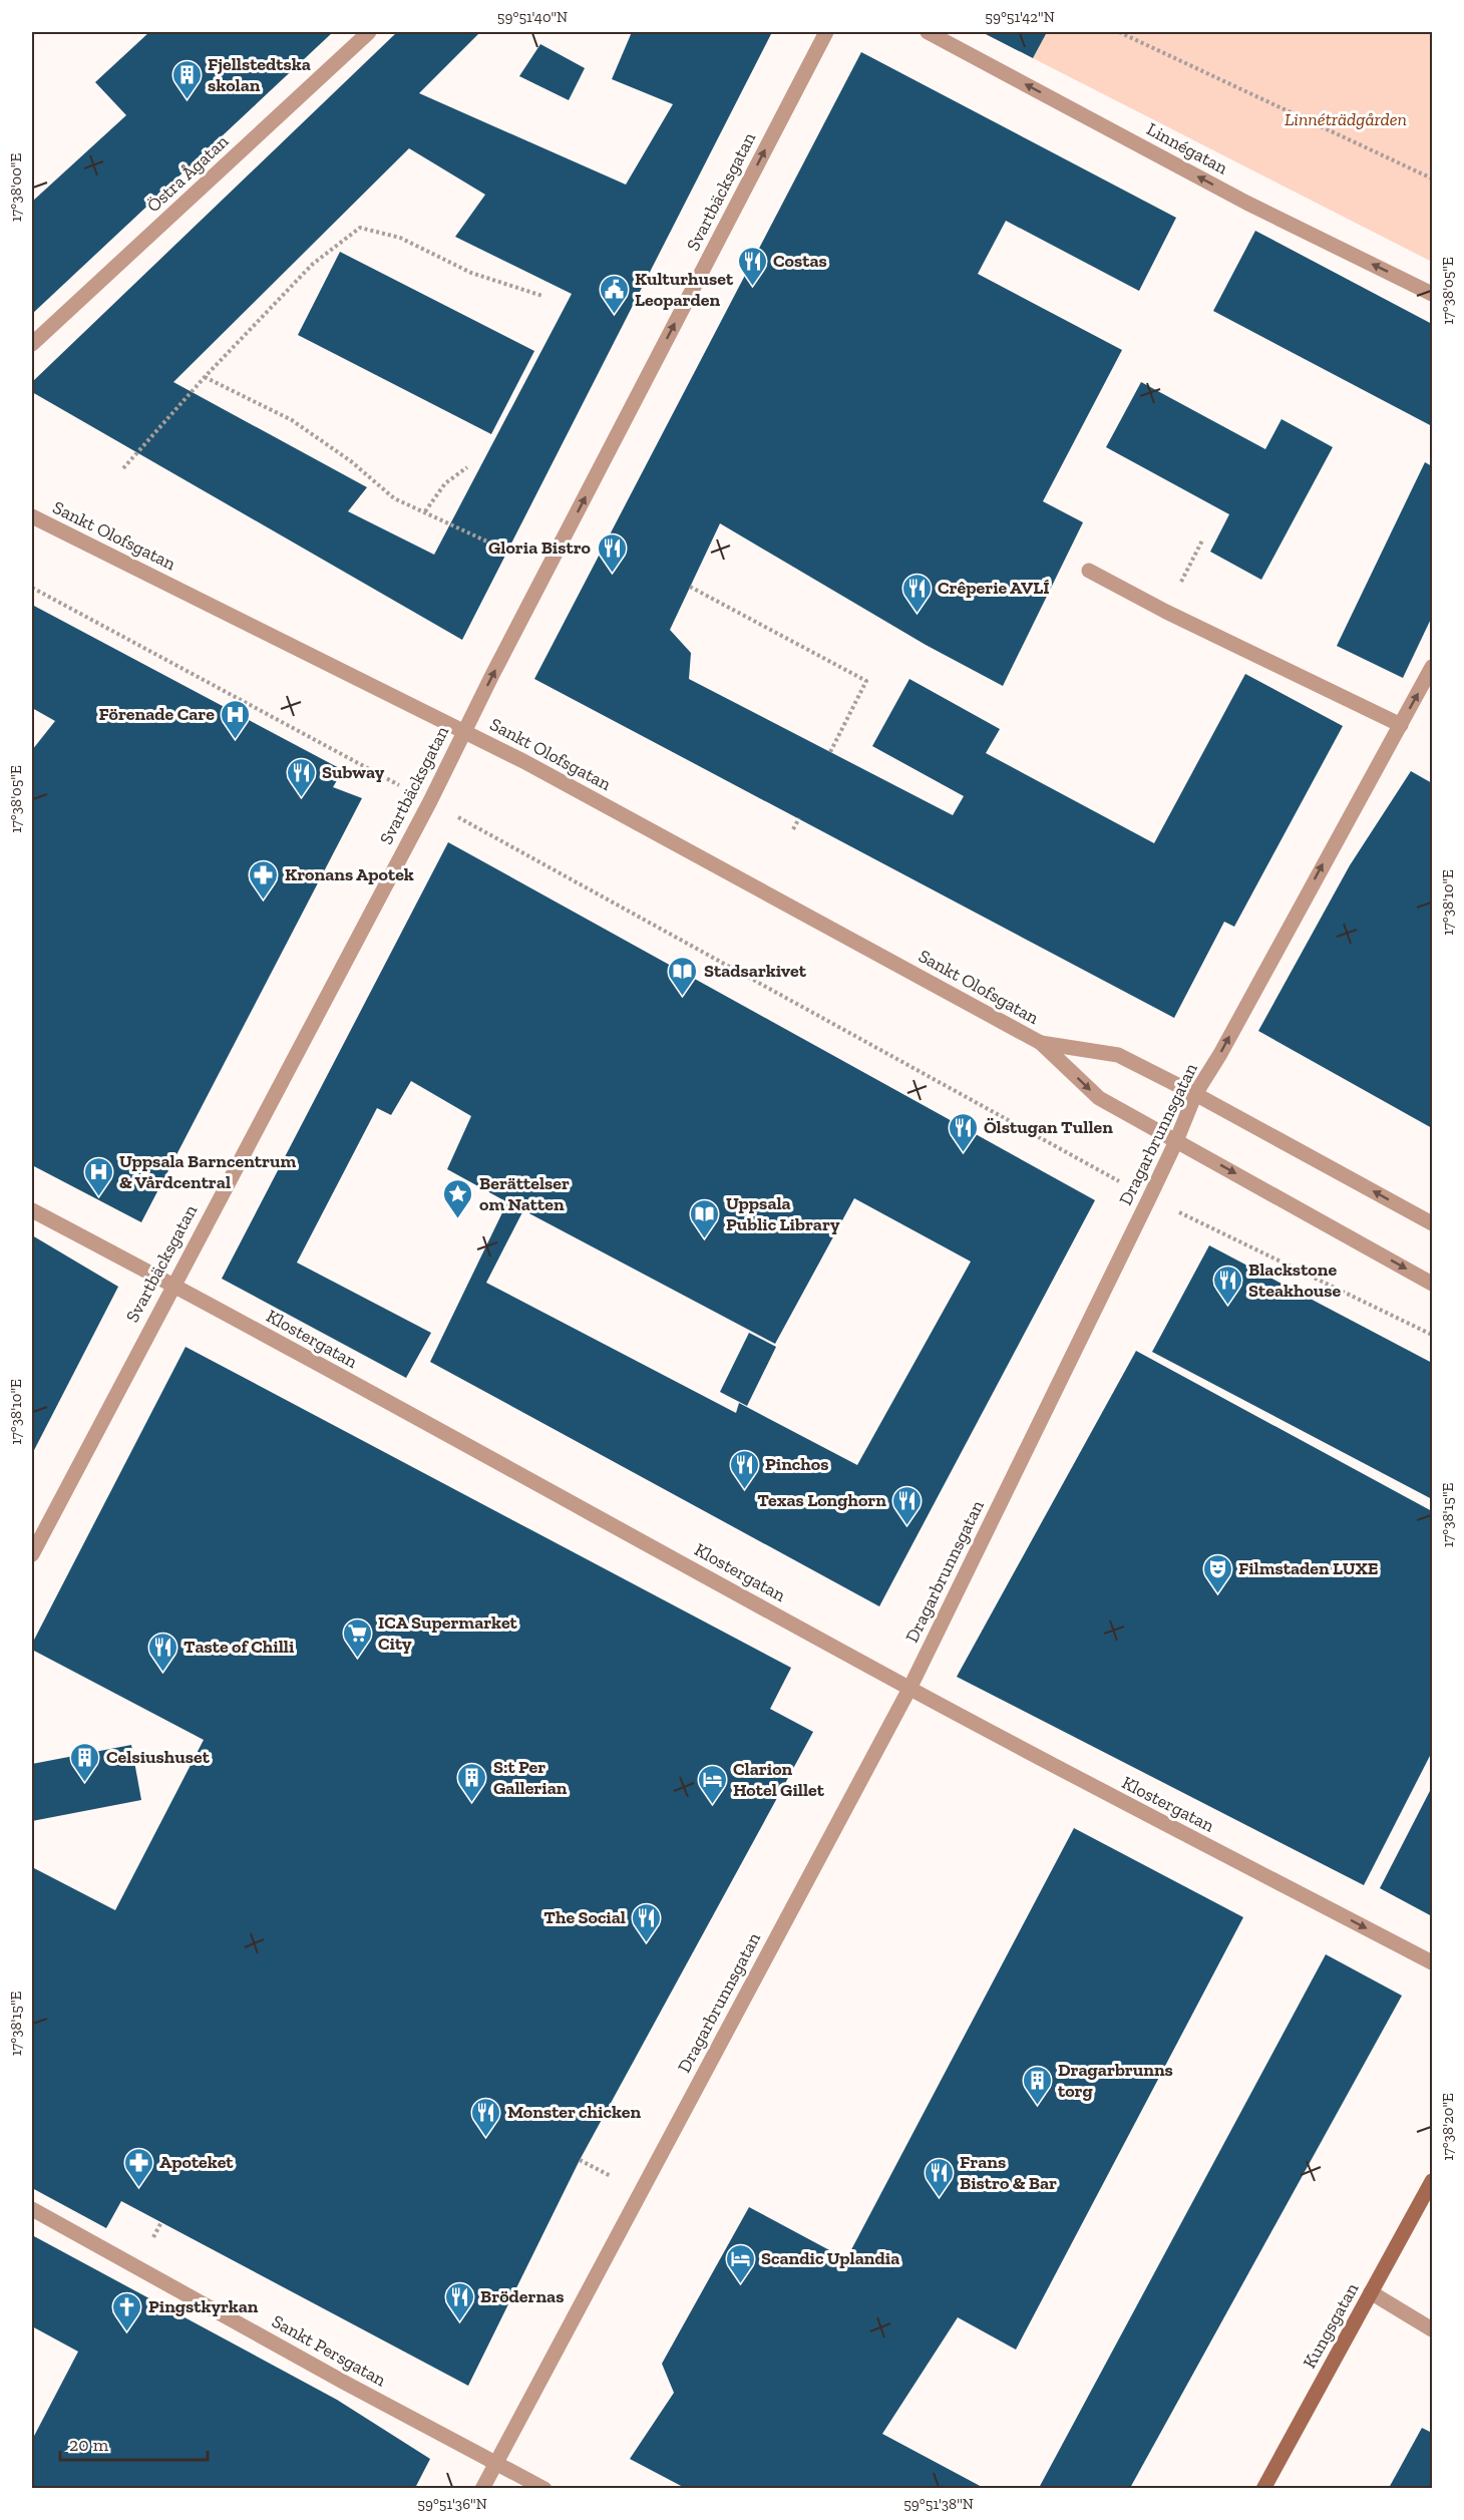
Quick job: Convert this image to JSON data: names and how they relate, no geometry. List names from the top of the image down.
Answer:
{
  "streets": {
    "main road": ["Kungsgatan"],
    "street": [
      "Linnégatan",
      "Östra Ågatan",
      "Svartbäcksgatan",
      "Sankt Olofsgatan",
      "Dragarbrunnsgatan",
      "Klostergatan",
      "Sankt Persgatan"
    ]
  },
  "crossings": [
    ["Svartbäcksgatan", "Sankt Olofsgatan"],
    ["Svartbäcksgatan", "Klostergatan"],
    ["Sankt Olofsgatan", "Dragarbrunnsgatan"],
    ["Dragarbrunnsgatan", "Klostergatan"],
    ["Dragarbrunnsgatan", "Sankt Persgatan"]
  ],
  "one_way": ["Linnégatan", "Svartbäcksgatan", "Klostergatan"],
  "parks": ["Linnéträdgården"],
  "places": {
    "building": [
      "Fjellstedtska skolan",
      "Celsiushuset",
      "S:t Per Gallerian",
      "Dragarbrunns torg"
    ],
    "restaurant": [
      "Costas",
      "Gloria Bistro",
      "Crêperie AVLÍ",
      "Subway",
      "Ölstugan Tullen",
      "Blackstone Steakhouse",
      "Pinchos",
      "Texas Longhorn",
      "Taste of Chilli",
      "The Social",
      "Monster chicken",
      "Frans Bistro & Bar",
      "Brödernas"
    ],
    "public building": ["Kulturhuset Leoparden"],
    "hospital": ["Förenade Care", "Uppsala Barncentrum & Vårdcentral"],
    "pharmacy": ["Kronans Apotek", "Apoteket"],
    "library": ["Stadsarkivet", "Uppsala Public Library"],
    "place": ["Berättelser om Natten"],
    "theatre": ["Filmstaden LUXE"],
    "supermarket": ["ICA Supermarket City"],
    "hotel": ["Clarion Hotel Gillet", "Scandic Uplandia"],
    "church": ["Pingstkyrkan"]
  },
  "scale_bar": "20 m",
  "coordinates": [
    "59°51'40\"N",
    "59°51'42\"N",
    "17°38'00\"E",
    "17°38'05\"E",
    "17°38'10\"E",
    "17°38'15\"E",
    "17°38'20\"E",
    "59°51'36\"N",
    "59°51'38\"N"
  ]
}
